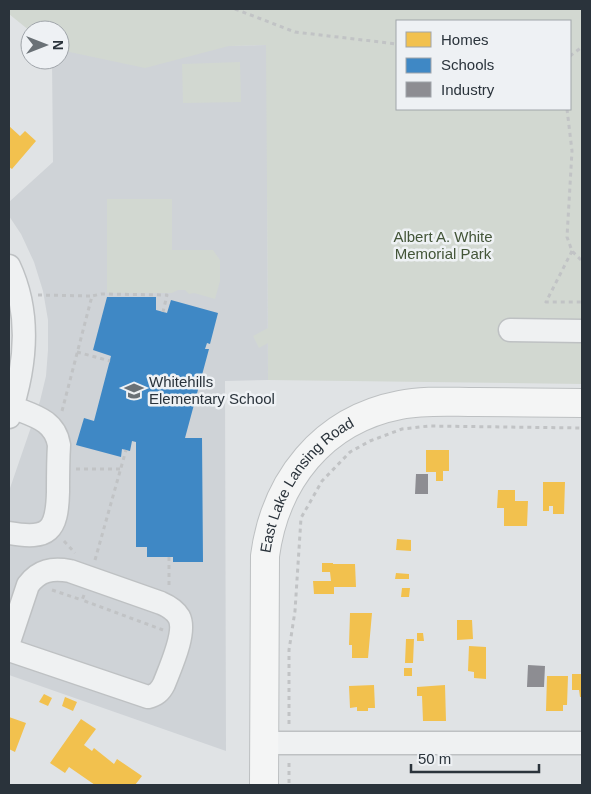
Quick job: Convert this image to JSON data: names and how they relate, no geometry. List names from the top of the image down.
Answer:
{
  "streets": {
    "main road": ["East Lake Lansing Road"]
  },
  "parks": ["Albert A. White Memorial Park"],
  "places": {
    "school or university": ["Whitehills Elementary School"]
  },
  "legend": ["Homes", "Schools", "Industry"],
  "scale_bar": "50 m",
  "north": "right"
}
